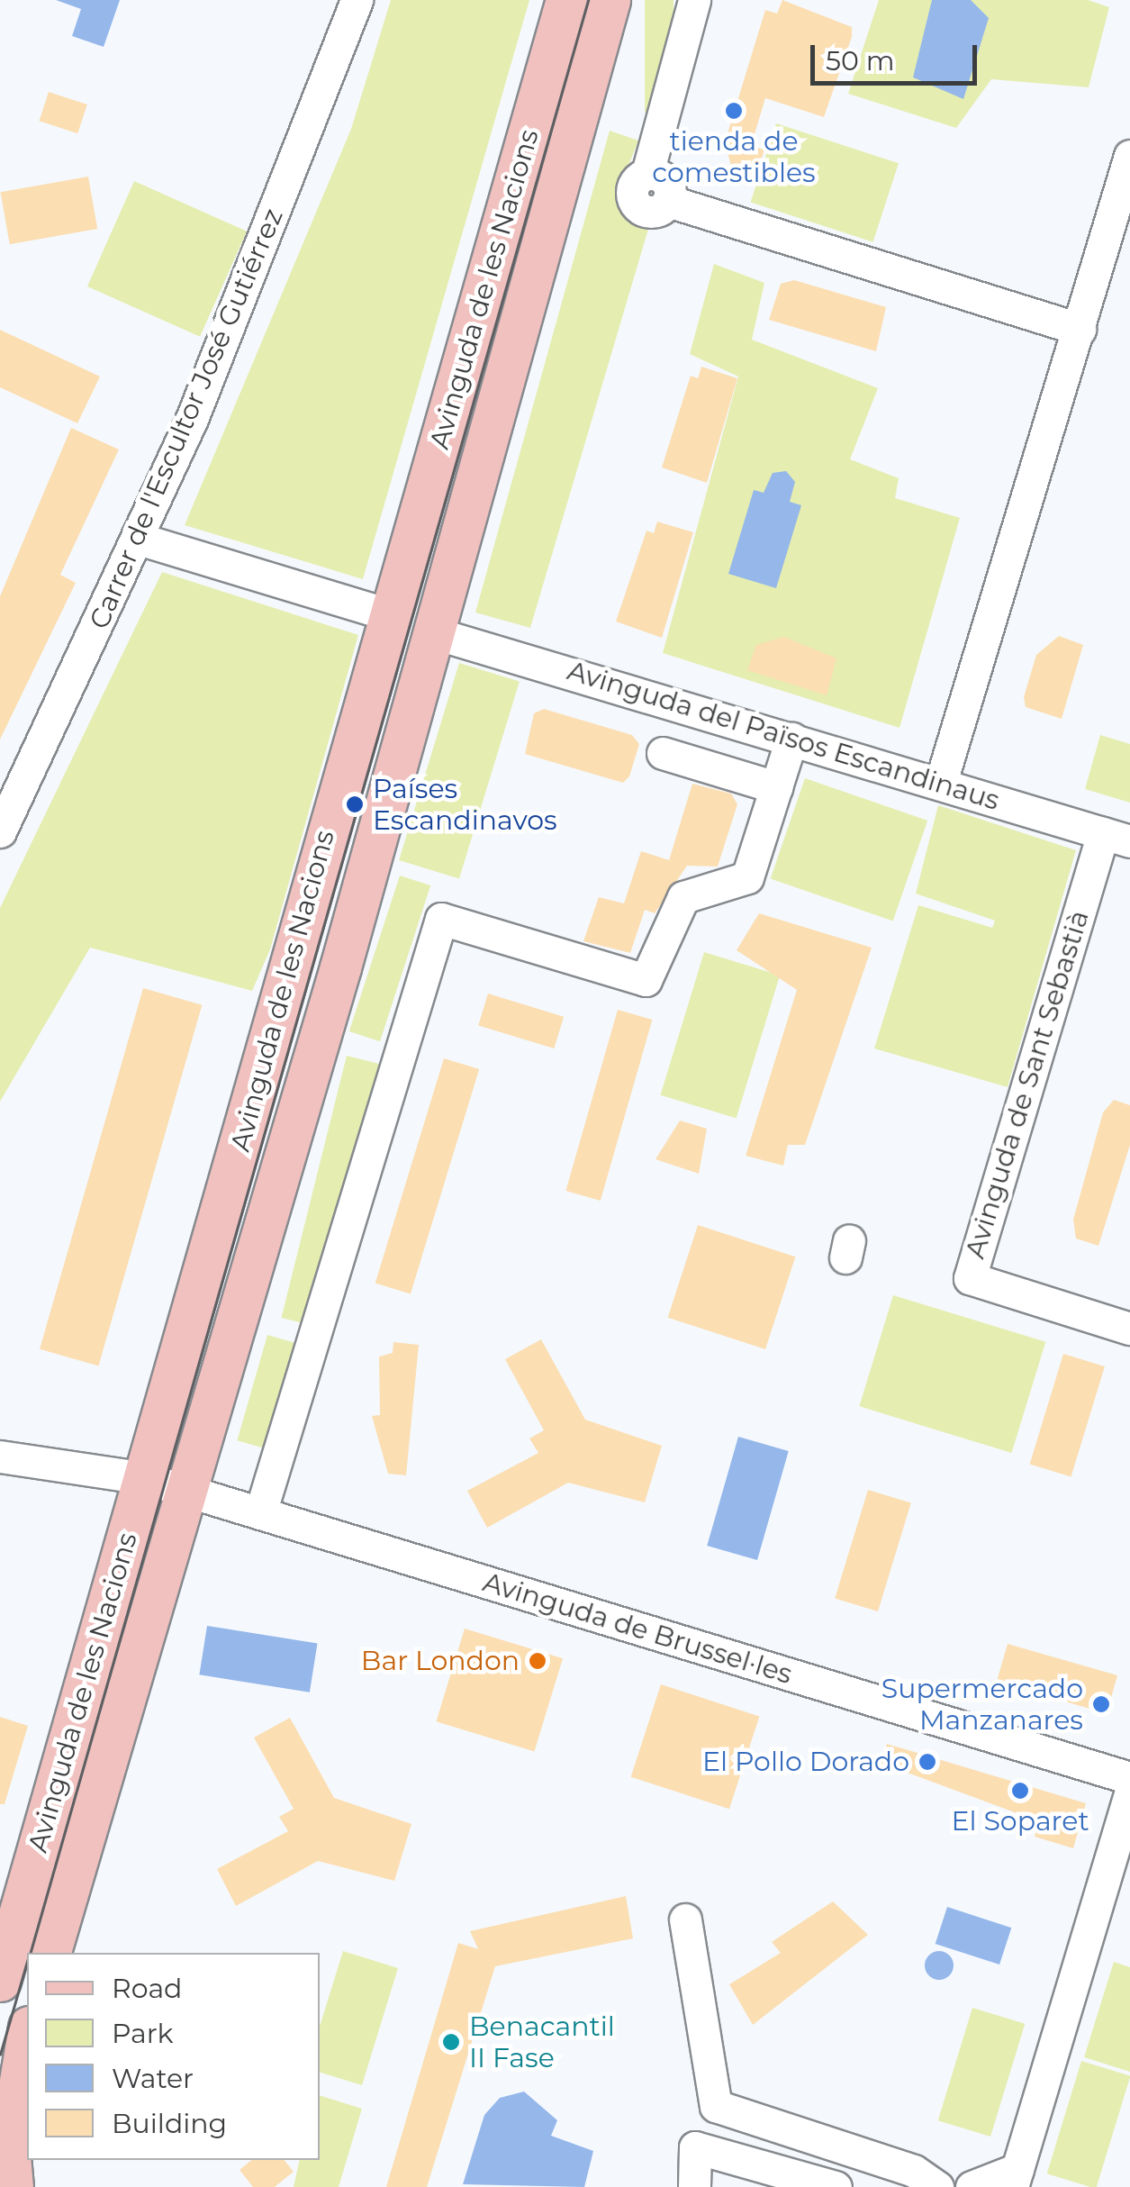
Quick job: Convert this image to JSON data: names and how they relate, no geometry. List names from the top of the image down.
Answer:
{
  "streets": {
    "main road": ["Avinguda de les Nacions"],
    "street": [
      "Carrer de l'Escultor José Gutiérrez",
      "Avinguda del Països Escandinaus",
      "Avinguda de Sant Sebastià",
      "Avinguda de Brussel·les"
    ]
  },
  "crossings": [
    ["Avinguda de les Nacions", "Avinguda del Països Escandinaus"],
    ["Avinguda de les Nacions", "Avinguda de Brussel·les"],
    ["Avinguda del Països Escandinaus", "Avinguda de Sant Sebastià"]
  ],
  "places": [
    "tienda de comestibles",
    "Países Escandinavos",
    "Bar London",
    "Supermercado Manzanares",
    "El Pollo Dorado",
    "El Soparet",
    "Benacantil II Fase"
  ],
  "legend": [
    "Road",
    "Park",
    "Water",
    "Building"
  ],
  "scale_bar": "50 m"
}
